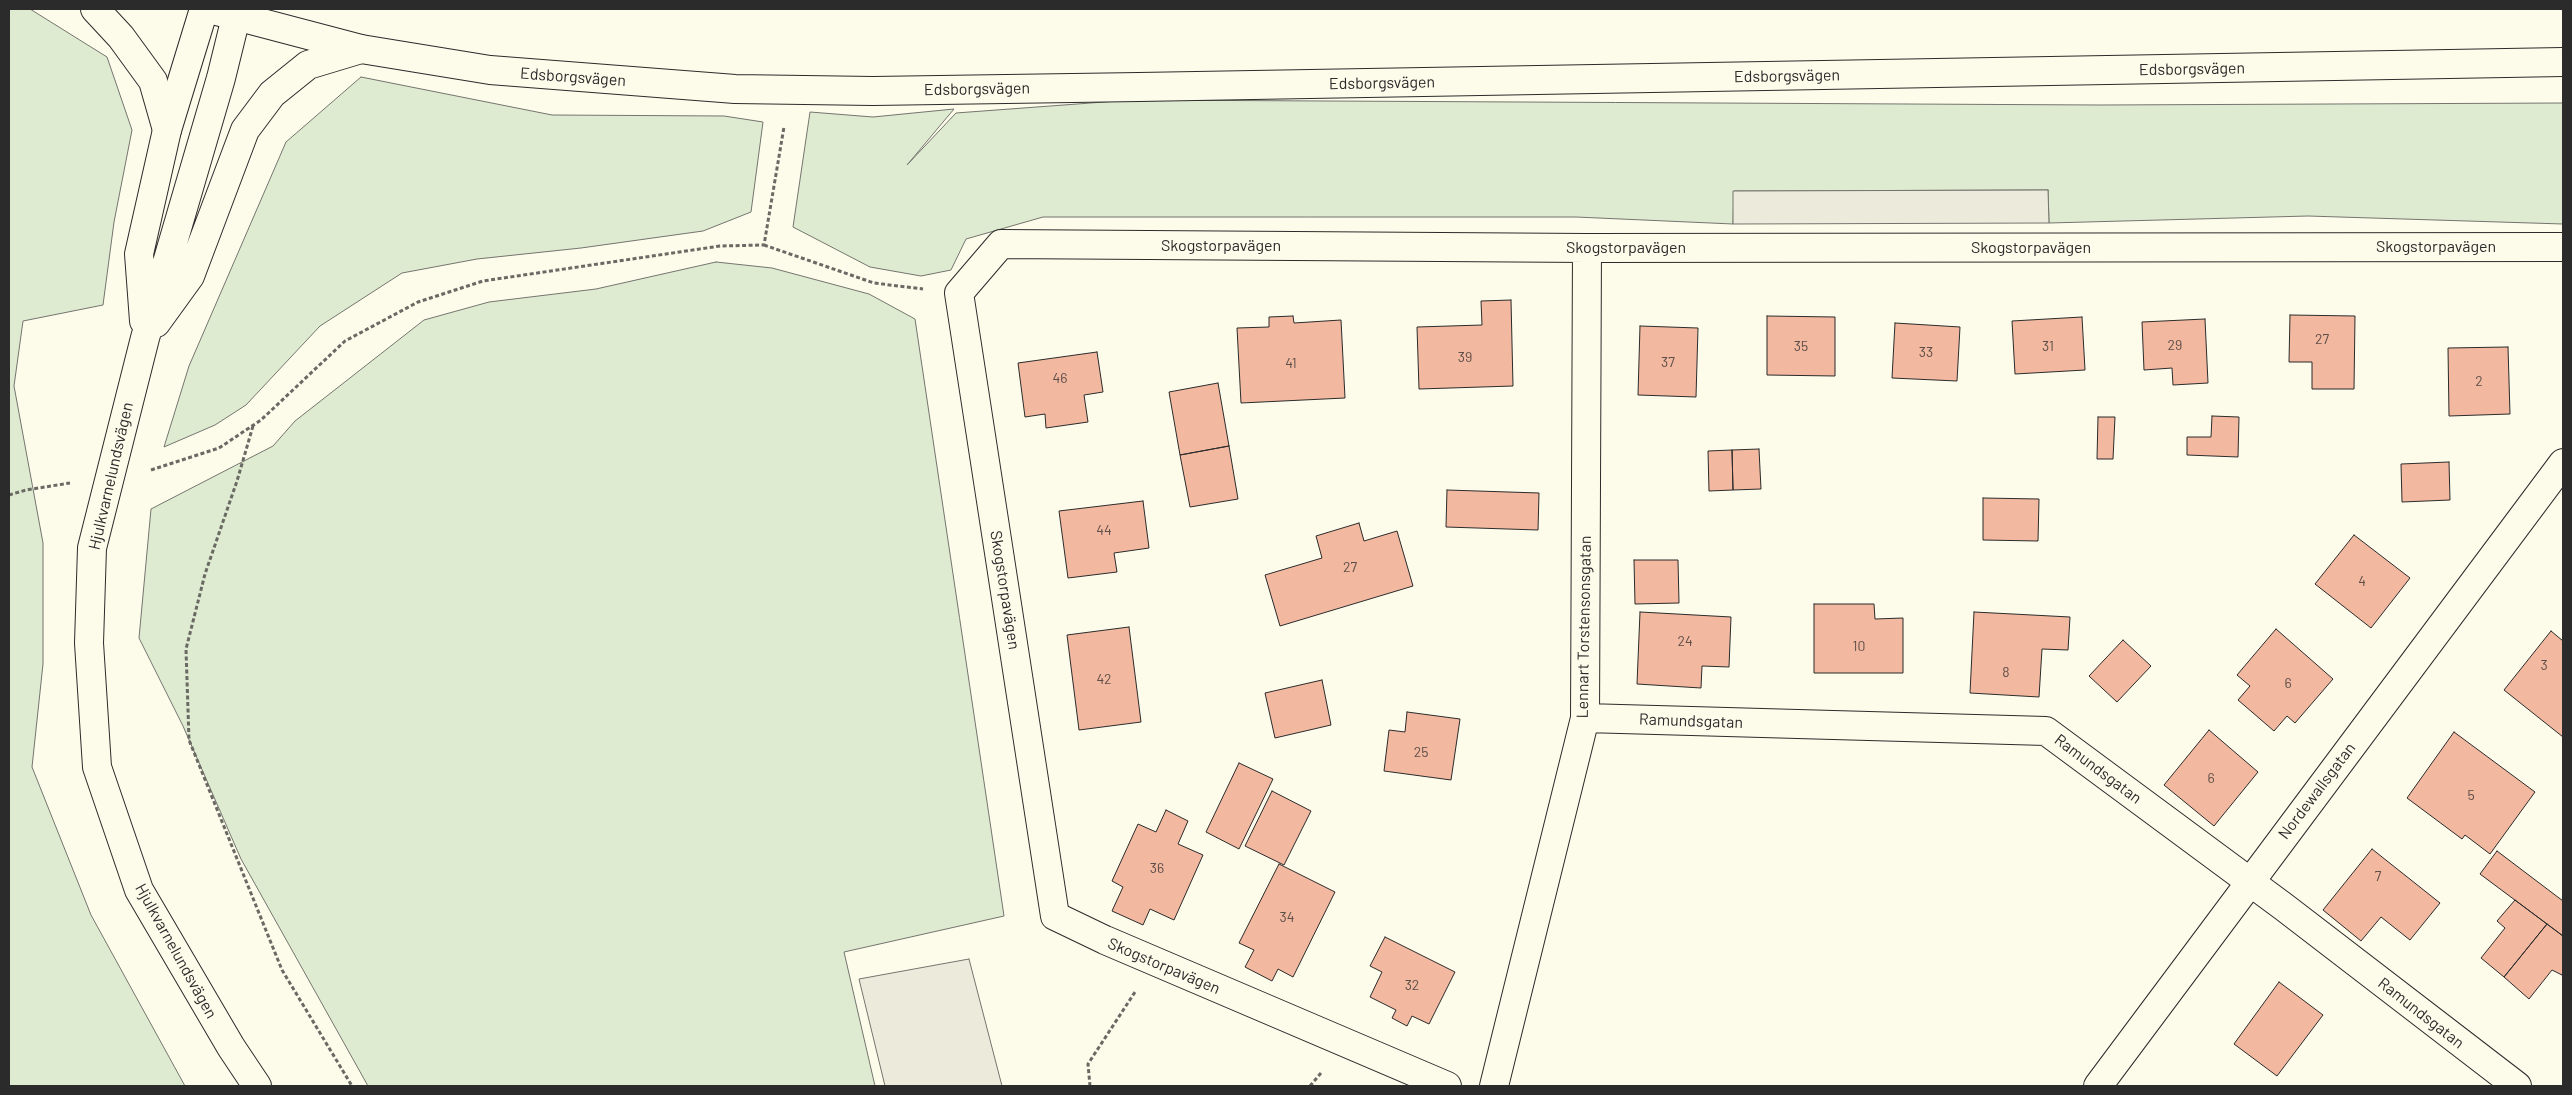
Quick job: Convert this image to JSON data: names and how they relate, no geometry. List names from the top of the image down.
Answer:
{
  "streets": {
    "main road": [
      "Edsborgsvägen",
      "Skogstorpavägen",
      "Hjulkvarnelundsvägen",
      "Lennart Torstensonsgatan",
      "Ramundsgatan",
      "Nordewallsgatan"
    ]
  },
  "crossings": [
    ["Edsborgsvägen", "Hjulkvarnelundsvägen"],
    ["Skogstorpavägen", "Lennart Torstensonsgatan"],
    ["Lennart Torstensonsgatan", "Ramundsgatan"],
    ["Ramundsgatan", "Nordewallsgatan"]
  ],
  "house_numbers": [
    "27",
    "29",
    "35",
    "31",
    "33",
    "39",
    "37",
    "41",
    "46",
    "2",
    "44",
    "27",
    "4",
    "24",
    "10",
    "3",
    "8",
    "42",
    "6",
    "25",
    "6",
    "5",
    "36",
    "7",
    "34",
    "32"
  ]
}
